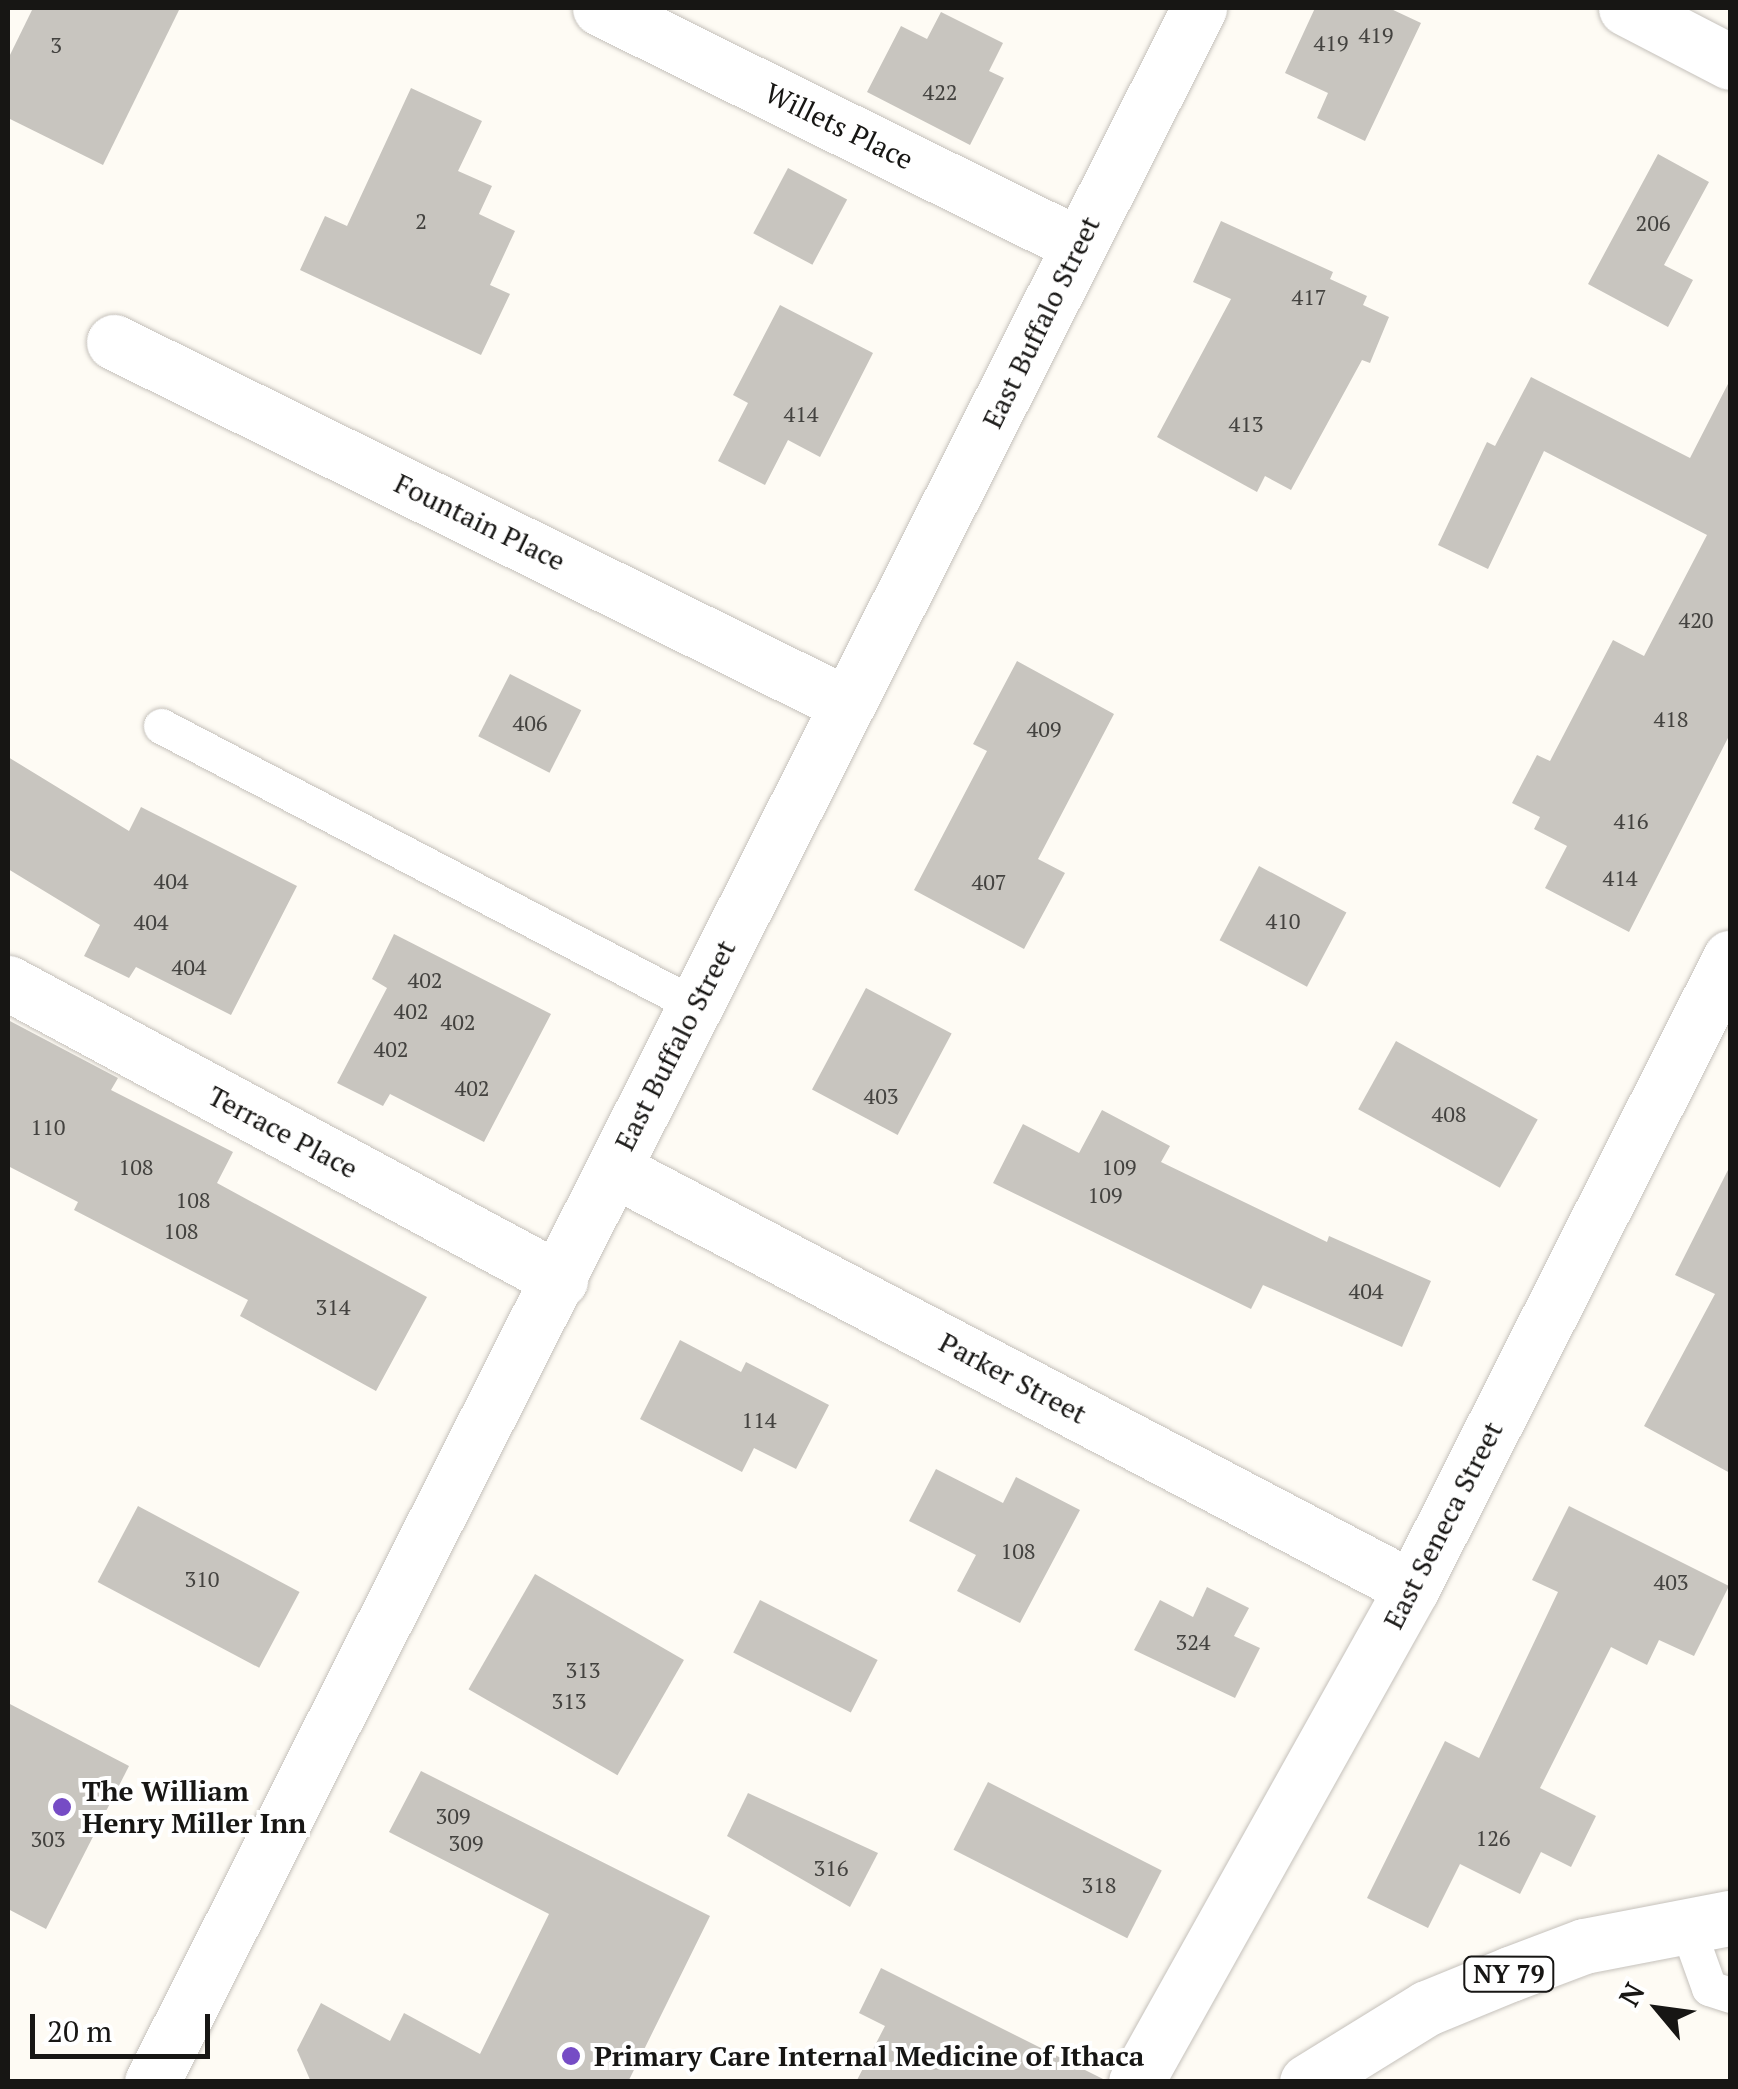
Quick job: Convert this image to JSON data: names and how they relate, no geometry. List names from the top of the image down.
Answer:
{
  "streets": {
    "main road": [
      "Willets Place",
      "East Buffalo Street",
      "Fountain Place",
      "Terrace Place",
      "Parker Street",
      "East Seneca Street",
      "NY 79"
    ]
  },
  "crossings": [
    ["Willets Place", "East Buffalo Street"],
    ["East Buffalo Street", "Fountain Place"],
    ["East Buffalo Street", "Terrace Place"],
    ["East Buffalo Street", "Parker Street"],
    ["Parker Street", "East Seneca Street"]
  ],
  "places": ["The William Henry Miller Inn", "Primary Care Internal Medicine of Ithaca"],
  "house_numbers": [
    "419",
    "419",
    "3",
    "422",
    "2",
    "206",
    "417",
    "414",
    "413",
    "420",
    "418",
    "406",
    "409",
    "416",
    "414",
    "404",
    "407",
    "410",
    "404",
    "404",
    "402",
    "402",
    "402",
    "402",
    "402",
    "403",
    "408",
    "110",
    "108",
    "109",
    "109",
    "108",
    "108",
    "404",
    "314",
    "114",
    "108",
    "310",
    "403",
    "324",
    "313",
    "313",
    "309",
    "126",
    "303",
    "309",
    "316",
    "318"
  ],
  "scale_bar": "20 m",
  "north": "top left"
}
